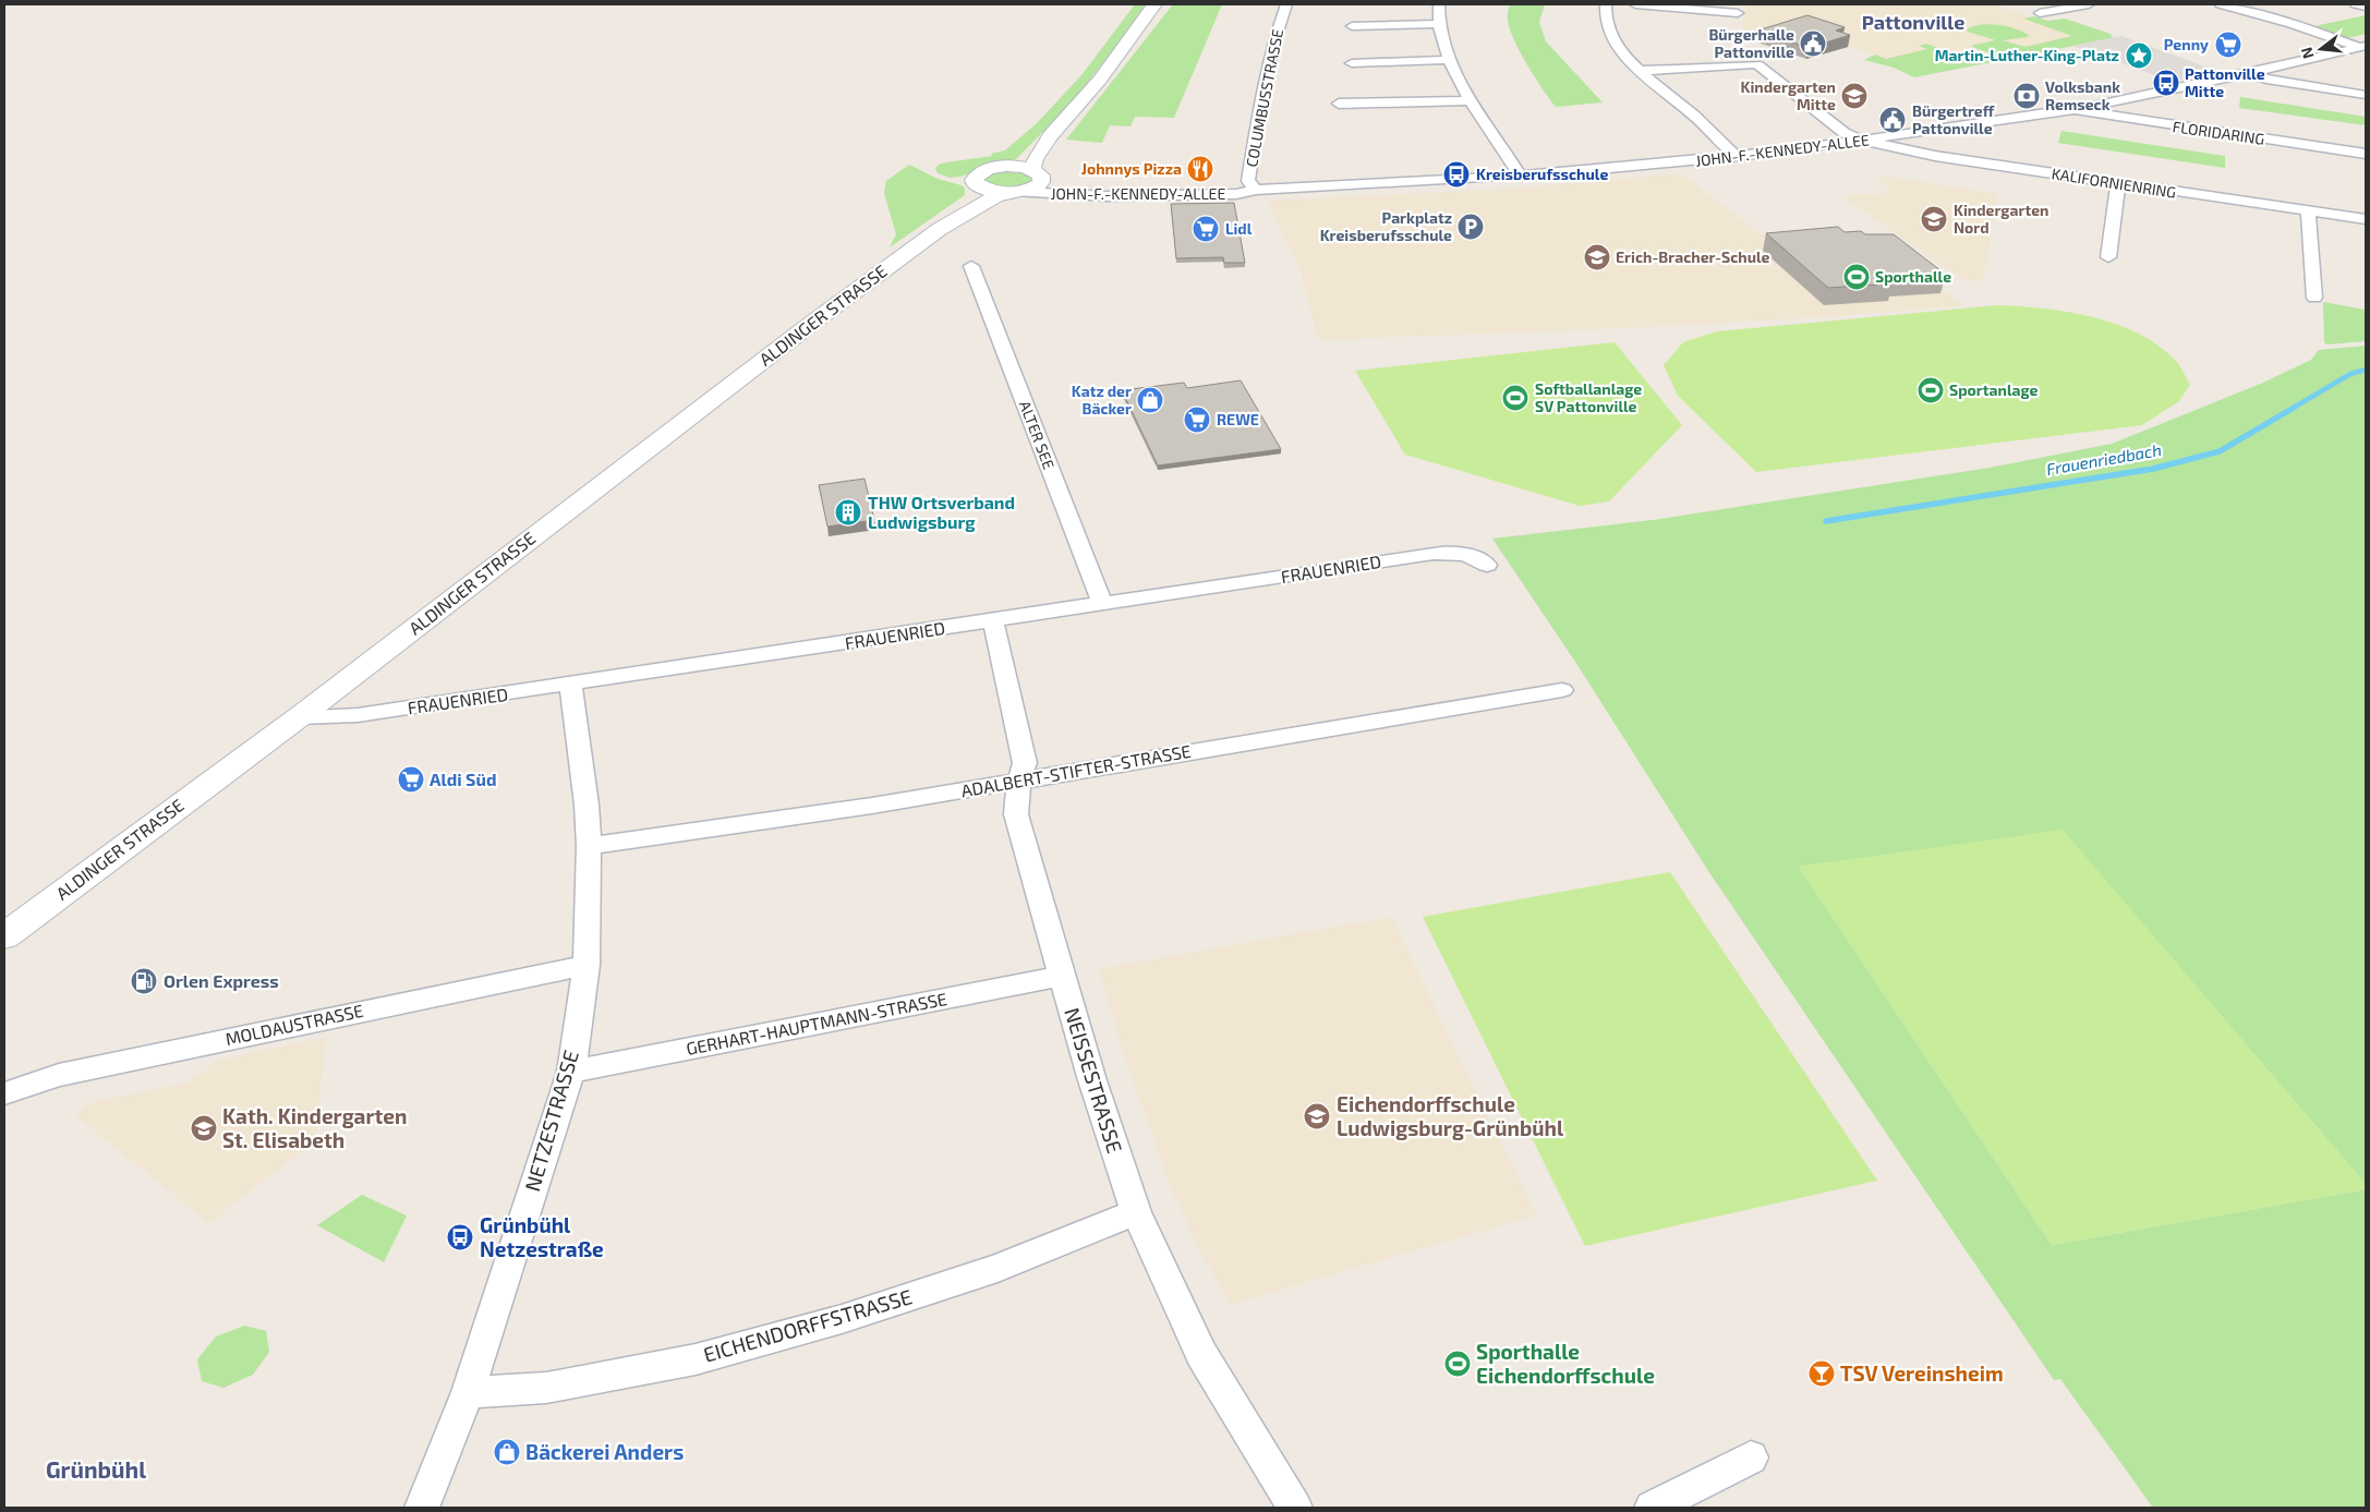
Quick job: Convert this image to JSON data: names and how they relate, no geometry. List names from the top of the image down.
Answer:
{
  "streets": {
    "main road": ["ALDINGER STRASSE"],
    "street": [
      "COLUMBUSSTRASSE",
      "FLORIDARING",
      "JOHN-F.-KENNEDY-ALLEE",
      "KALIFORNIENRING",
      "ALTER SEE",
      "FRAUENRIED",
      "ADALBERT-STIFTER-STRASSE",
      "GERHART-HAUPTMANN-STRASSE",
      "MOLDAUSTRASSE",
      "NEISSESTRASSE",
      "NETZESTRASSE",
      "EICHENDORFFSTRASSE"
    ]
  },
  "crossings": [
    ["COLUMBUSSTRASSE", "JOHN-F.-KENNEDY-ALLEE"],
    ["FLORIDARING", "JOHN-F.-KENNEDY-ALLEE"],
    ["JOHN-F.-KENNEDY-ALLEE", "KALIFORNIENRING"],
    ["ALDINGER STRASSE", "FRAUENRIED"],
    ["ALTER SEE", "FRAUENRIED"],
    ["FRAUENRIED", "NEISSESTRASSE"],
    ["FRAUENRIED", "NETZESTRASSE"],
    ["ADALBERT-STIFTER-STRASSE", "NEISSESTRASSE"],
    ["ADALBERT-STIFTER-STRASSE", "NETZESTRASSE"],
    ["GERHART-HAUPTMANN-STRASSE", "NEISSESTRASSE"],
    ["GERHART-HAUPTMANN-STRASSE", "NETZESTRASSE"],
    ["MOLDAUSTRASSE", "NETZESTRASSE"],
    ["NEISSESTRASSE", "EICHENDORFFSTRASSE"],
    ["NETZESTRASSE", "EICHENDORFFSTRASSE"]
  ],
  "districts": ["Pattonville", "Grünbühl"],
  "water": ["Frauenriedbach"],
  "places": {
    "public building": ["Bürgerhalle Pattonville", "Bürgertreff Pattonville"],
    "supermarket": [
      "Penny",
      "Lidl",
      "REWE",
      "Aldi Süd"
    ],
    "place": ["Martin-Luther-King-Platz"],
    "bus stop": ["Pattonville Mitte", "Kreisberufsschule", "Grünbühl Netzestraße"],
    "school or university": [
      "Kindergarten Mitte",
      "Kindergarten Nord",
      "Erich-Bracher-Schule",
      "Eichendorffschule Ludwigsburg-Grünbühl",
      "Kath. Kindergarten St. Elisabeth"
    ],
    "bank": ["Volksbank Remseck"],
    "restaurant": ["Johnnys Pizza"],
    "parking": ["Parkplatz Kreisberufsschule"],
    "sports": [
      "Sporthalle",
      "Sportanlage",
      "Softballanlage SV Pattonville",
      "Sporthalle Eichendorffschule"
    ],
    "shop": ["Katz der Bäcker", "Bäckerei Anders"],
    "building": ["THW Ortsverband Ludwigsburg"],
    "fuel station": ["Orlen Express"],
    "bar": ["TSV Vereinsheim"]
  },
  "north": "left"
}
